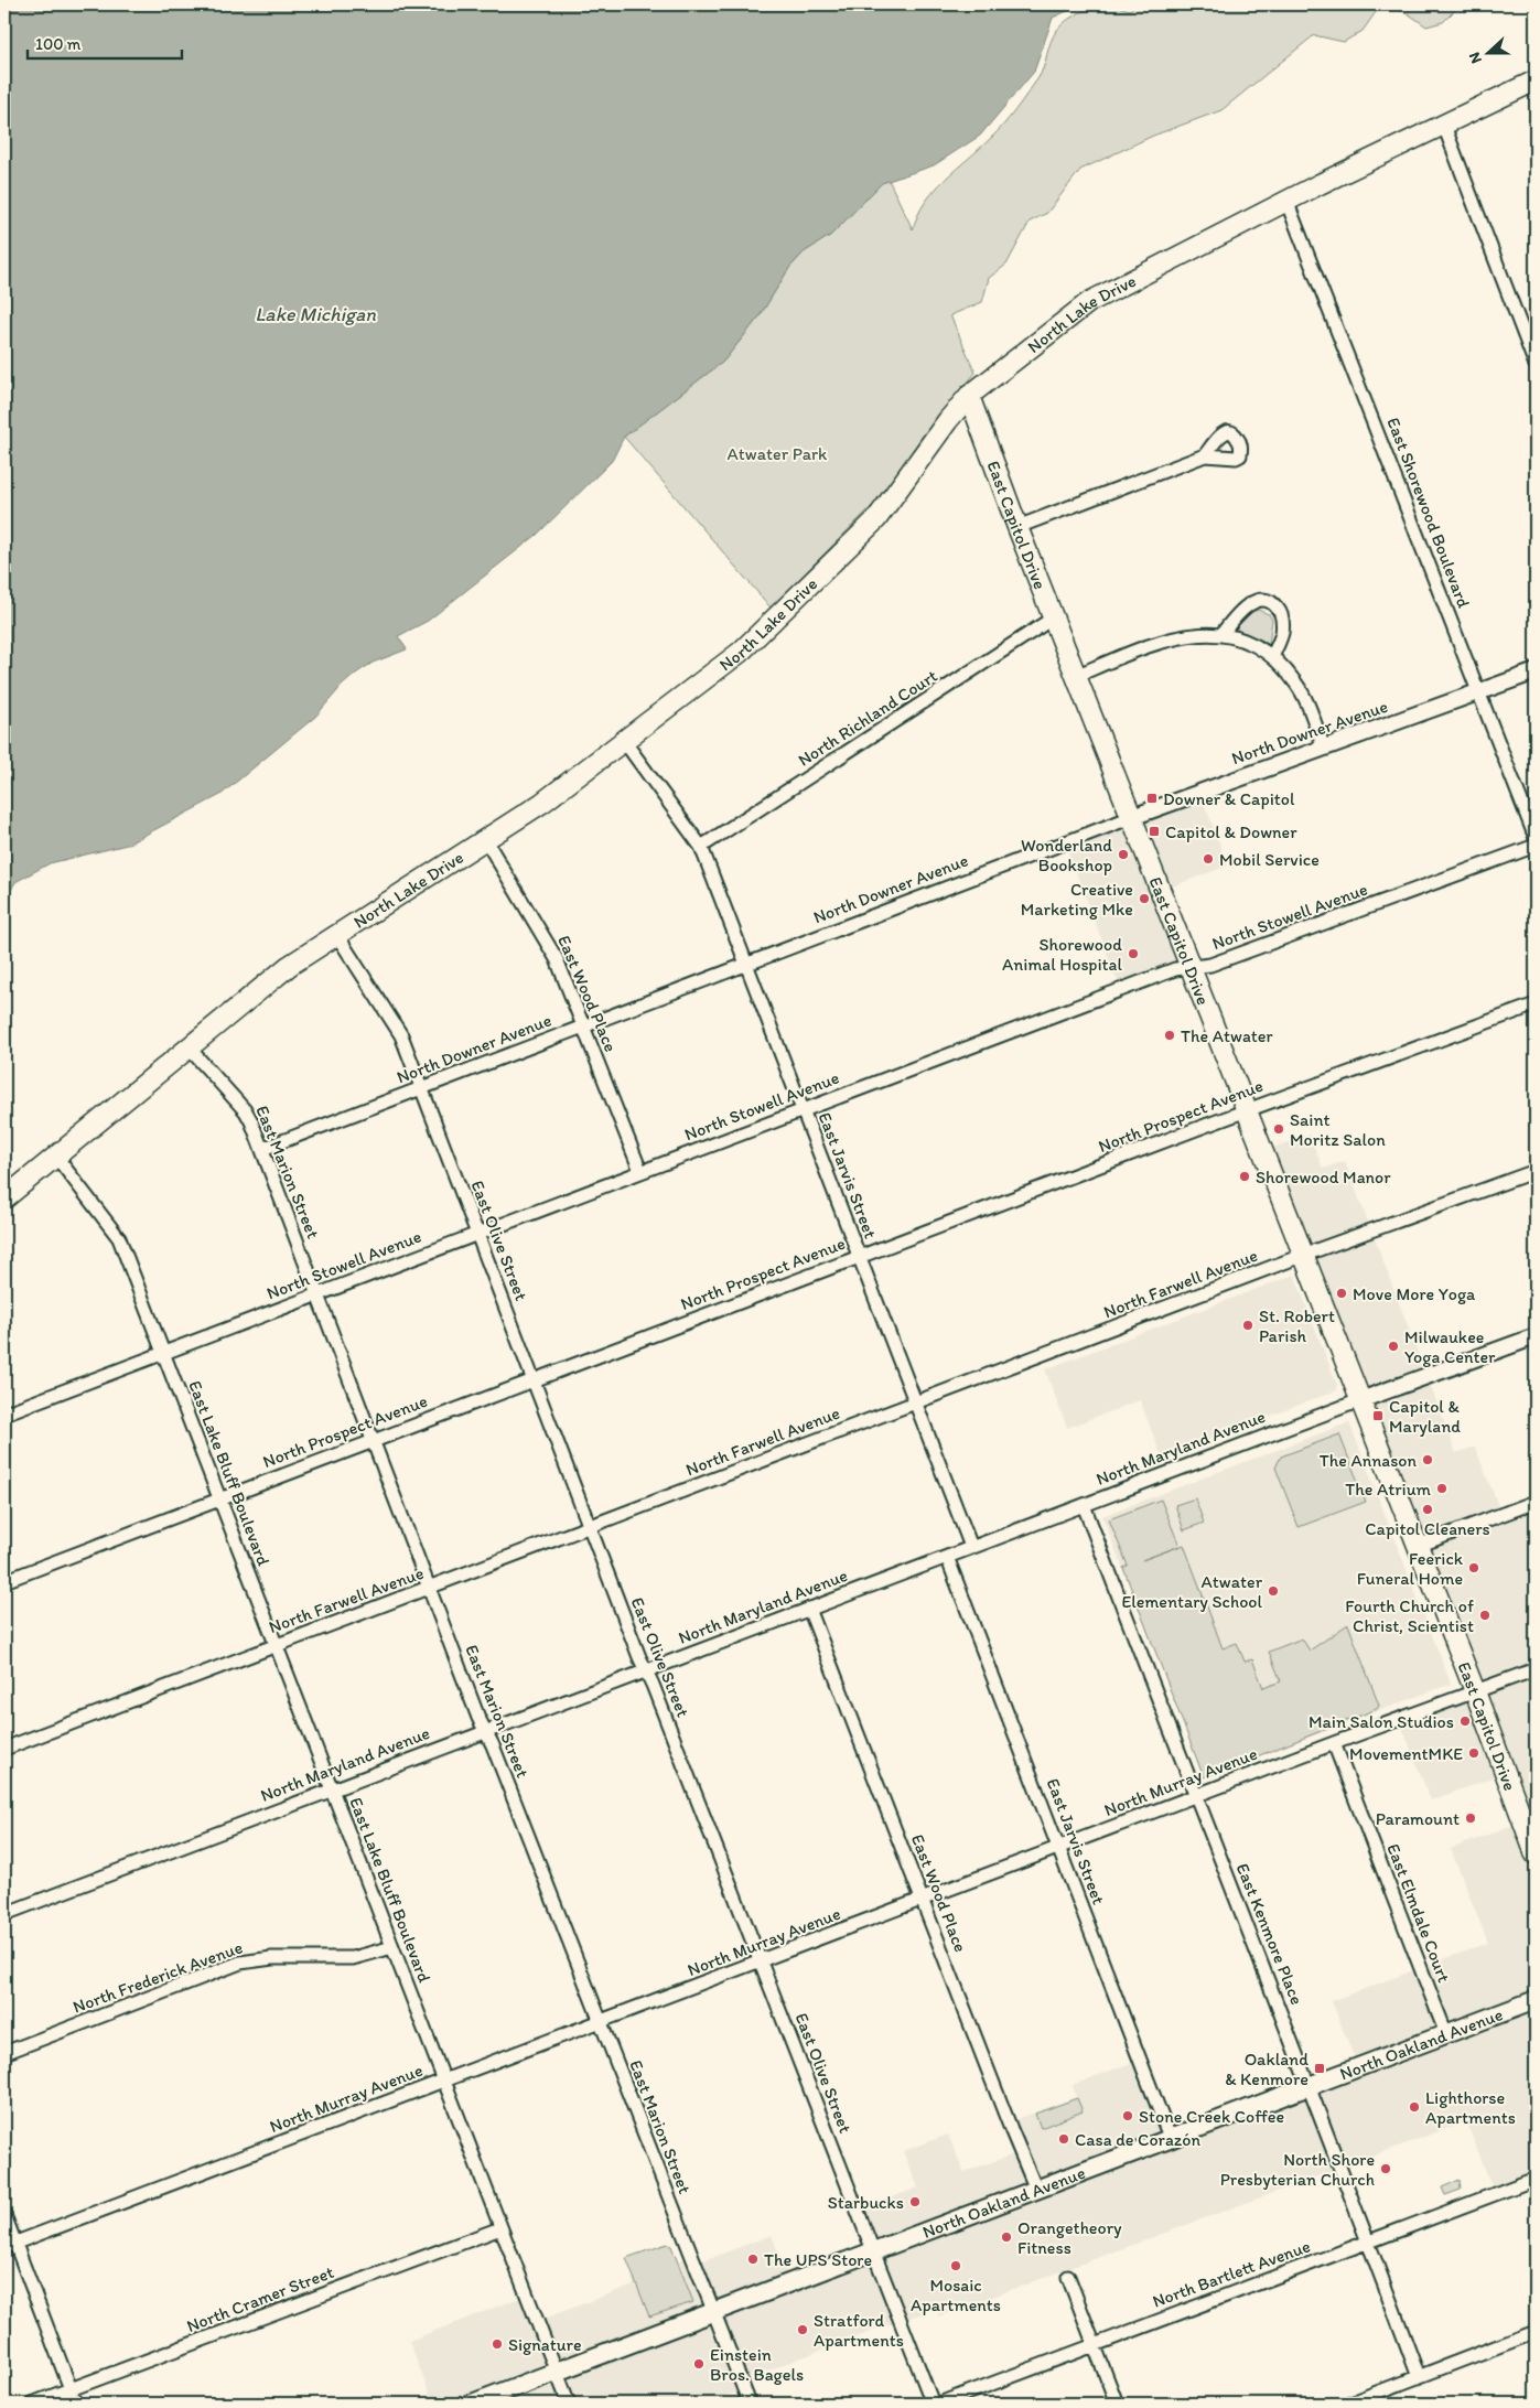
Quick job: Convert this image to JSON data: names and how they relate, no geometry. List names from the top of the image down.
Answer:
{
  "streets": {
    "main road": ["North Lake Drive", "East Capitol Drive", "North Oakland Avenue"],
    "street": [
      "East Shorewood Boulevard",
      "North Richland Court",
      "North Downer Avenue",
      "North Stowell Avenue",
      "East Wood Place",
      "North Prospect Avenue",
      "East Marion Street",
      "East Jarvis Street",
      "East Olive Street",
      "North Farwell Avenue",
      "North Maryland Avenue",
      "East Lake Bluff Boulevard",
      "North Murray Avenue",
      "East Elmdale Court",
      "East Kenmore Place",
      "North Frederick Avenue",
      "North Bartlett Avenue",
      "North Cramer Street"
    ]
  },
  "crossings": [
    ["North Lake Drive", "East Shorewood Boulevard"],
    ["North Lake Drive", "East Capitol Drive"],
    ["North Lake Drive", "East Wood Place"],
    ["North Lake Drive", "East Marion Street"],
    ["North Lake Drive", "East Jarvis Street"],
    ["North Lake Drive", "East Olive Street"],
    ["North Lake Drive", "East Lake Bluff Boulevard"],
    ["East Shorewood Boulevard", "North Downer Avenue"],
    ["East Capitol Drive", "North Richland Court"],
    ["East Capitol Drive", "North Downer Avenue"],
    ["East Capitol Drive", "North Stowell Avenue"],
    ["East Capitol Drive", "North Prospect Avenue"],
    ["East Capitol Drive", "North Farwell Avenue"],
    ["East Capitol Drive", "North Maryland Avenue"],
    ["East Capitol Drive", "North Murray Avenue"],
    ["North Richland Court", "East Jarvis Street"],
    ["North Downer Avenue", "East Wood Place"],
    ["North Downer Avenue", "East Marion Street"],
    ["North Downer Avenue", "East Jarvis Street"],
    ["North Downer Avenue", "East Olive Street"],
    ["North Stowell Avenue", "East Wood Place"],
    ["North Stowell Avenue", "East Marion Street"],
    ["North Stowell Avenue", "East Jarvis Street"],
    ["North Stowell Avenue", "East Olive Street"],
    ["North Stowell Avenue", "East Lake Bluff Boulevard"],
    ["East Wood Place", "North Maryland Avenue"],
    ["East Wood Place", "North Murray Avenue"],
    ["East Wood Place", "North Oakland Avenue"],
    ["North Prospect Avenue", "East Marion Street"],
    ["North Prospect Avenue", "East Jarvis Street"],
    ["North Prospect Avenue", "East Olive Street"],
    ["North Prospect Avenue", "East Lake Bluff Boulevard"],
    ["East Marion Street", "North Farwell Avenue"],
    ["East Marion Street", "North Maryland Avenue"],
    ["East Marion Street", "North Murray Avenue"],
    ["East Marion Street", "North Oakland Avenue"],
    ["East Jarvis Street", "North Farwell Avenue"],
    ["East Jarvis Street", "North Maryland Avenue"],
    ["East Jarvis Street", "North Murray Avenue"],
    ["East Jarvis Street", "North Oakland Avenue"],
    ["East Olive Street", "North Farwell Avenue"],
    ["East Olive Street", "North Maryland Avenue"],
    ["East Olive Street", "North Murray Avenue"],
    ["East Olive Street", "North Oakland Avenue"],
    ["North Farwell Avenue", "East Lake Bluff Boulevard"],
    ["North Maryland Avenue", "East Lake Bluff Boulevard"],
    ["North Maryland Avenue", "East Kenmore Place"],
    ["East Lake Bluff Boulevard", "North Murray Avenue"],
    ["East Lake Bluff Boulevard", "North Frederick Avenue"],
    ["East Lake Bluff Boulevard", "North Oakland Avenue"],
    ["East Lake Bluff Boulevard", "North Cramer Street"],
    ["North Murray Avenue", "East Elmdale Court"],
    ["North Murray Avenue", "East Kenmore Place"],
    ["East Elmdale Court", "North Oakland Avenue"],
    ["East Kenmore Place", "North Oakland Avenue"],
    ["East Kenmore Place", "North Bartlett Avenue"]
  ],
  "water": ["Lake Michigan"],
  "parks": ["Atwater Park"],
  "places": {
    "transit": [
      "Downer & Capitol",
      "Capitol & Downer",
      "Capitol & Maryland",
      "Oakland & Kenmore"
    ],
    "other": [
      "Wonderland Bookshop",
      "Mobil Service",
      "Creative Marketing Mke",
      "Shorewood Animal Hospital",
      "The Atwater",
      "Saint Moritz Salon",
      "Shorewood Manor",
      "Move More Yoga",
      "St. Robert Parish",
      "Milwaukee Yoga Center",
      "The Annason",
      "The Atrium",
      "Capitol Cleaners",
      "Feerick Funeral Home",
      "Atwater Elementary School",
      "Fourth Church of Christ, Scientist",
      "Main Salon Studios",
      "MovementMKE",
      "Paramount",
      "Lighthorse Apartments",
      "Stone Creek Coffee",
      "Casa de Corazón",
      "North Shore Presbyterian Church",
      "Starbucks",
      "Orangetheory Fitness",
      "The UPS Store",
      "Mosaic Apartments",
      "Stratford Apartments",
      "Signature",
      "Einstein Bros. Bagels"
    ]
  },
  "scale_bar": "100 m",
  "north": "left"
}
